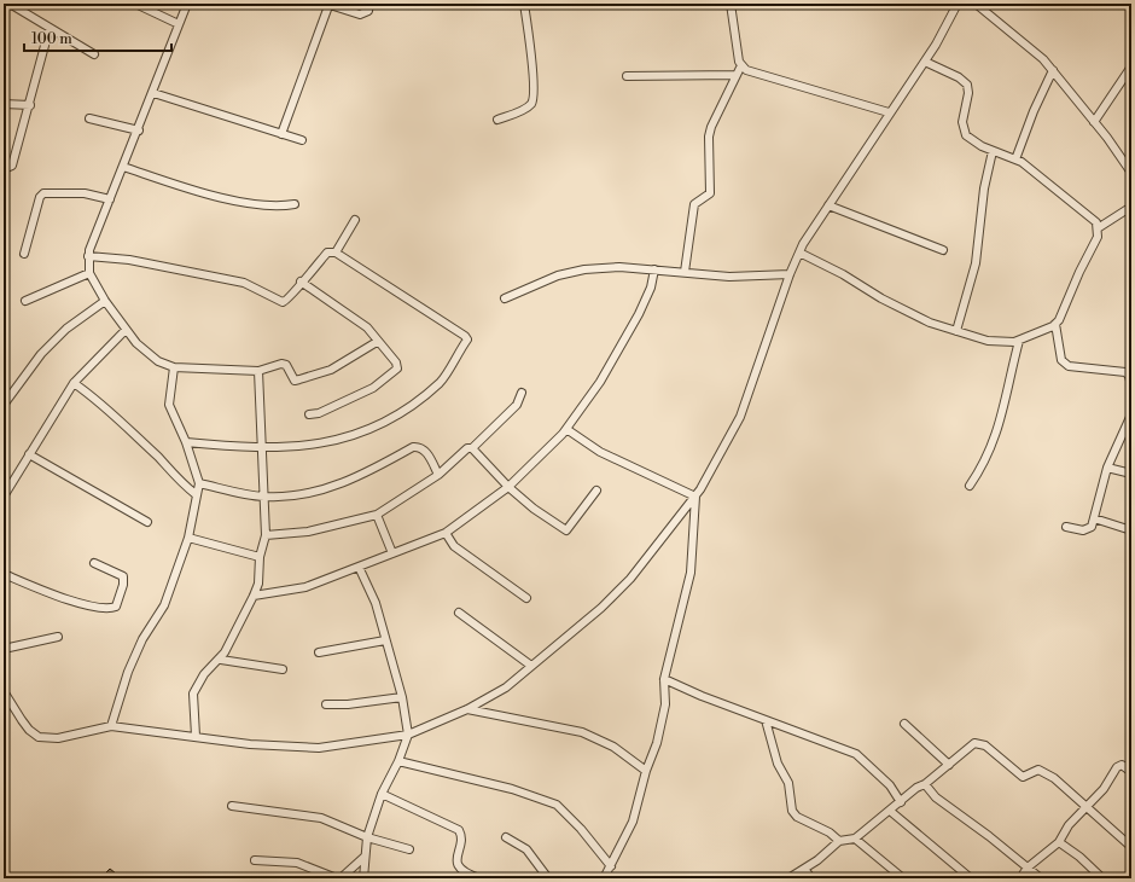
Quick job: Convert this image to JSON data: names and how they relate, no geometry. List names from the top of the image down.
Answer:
{
  "scale_bar": "100 m"
}
